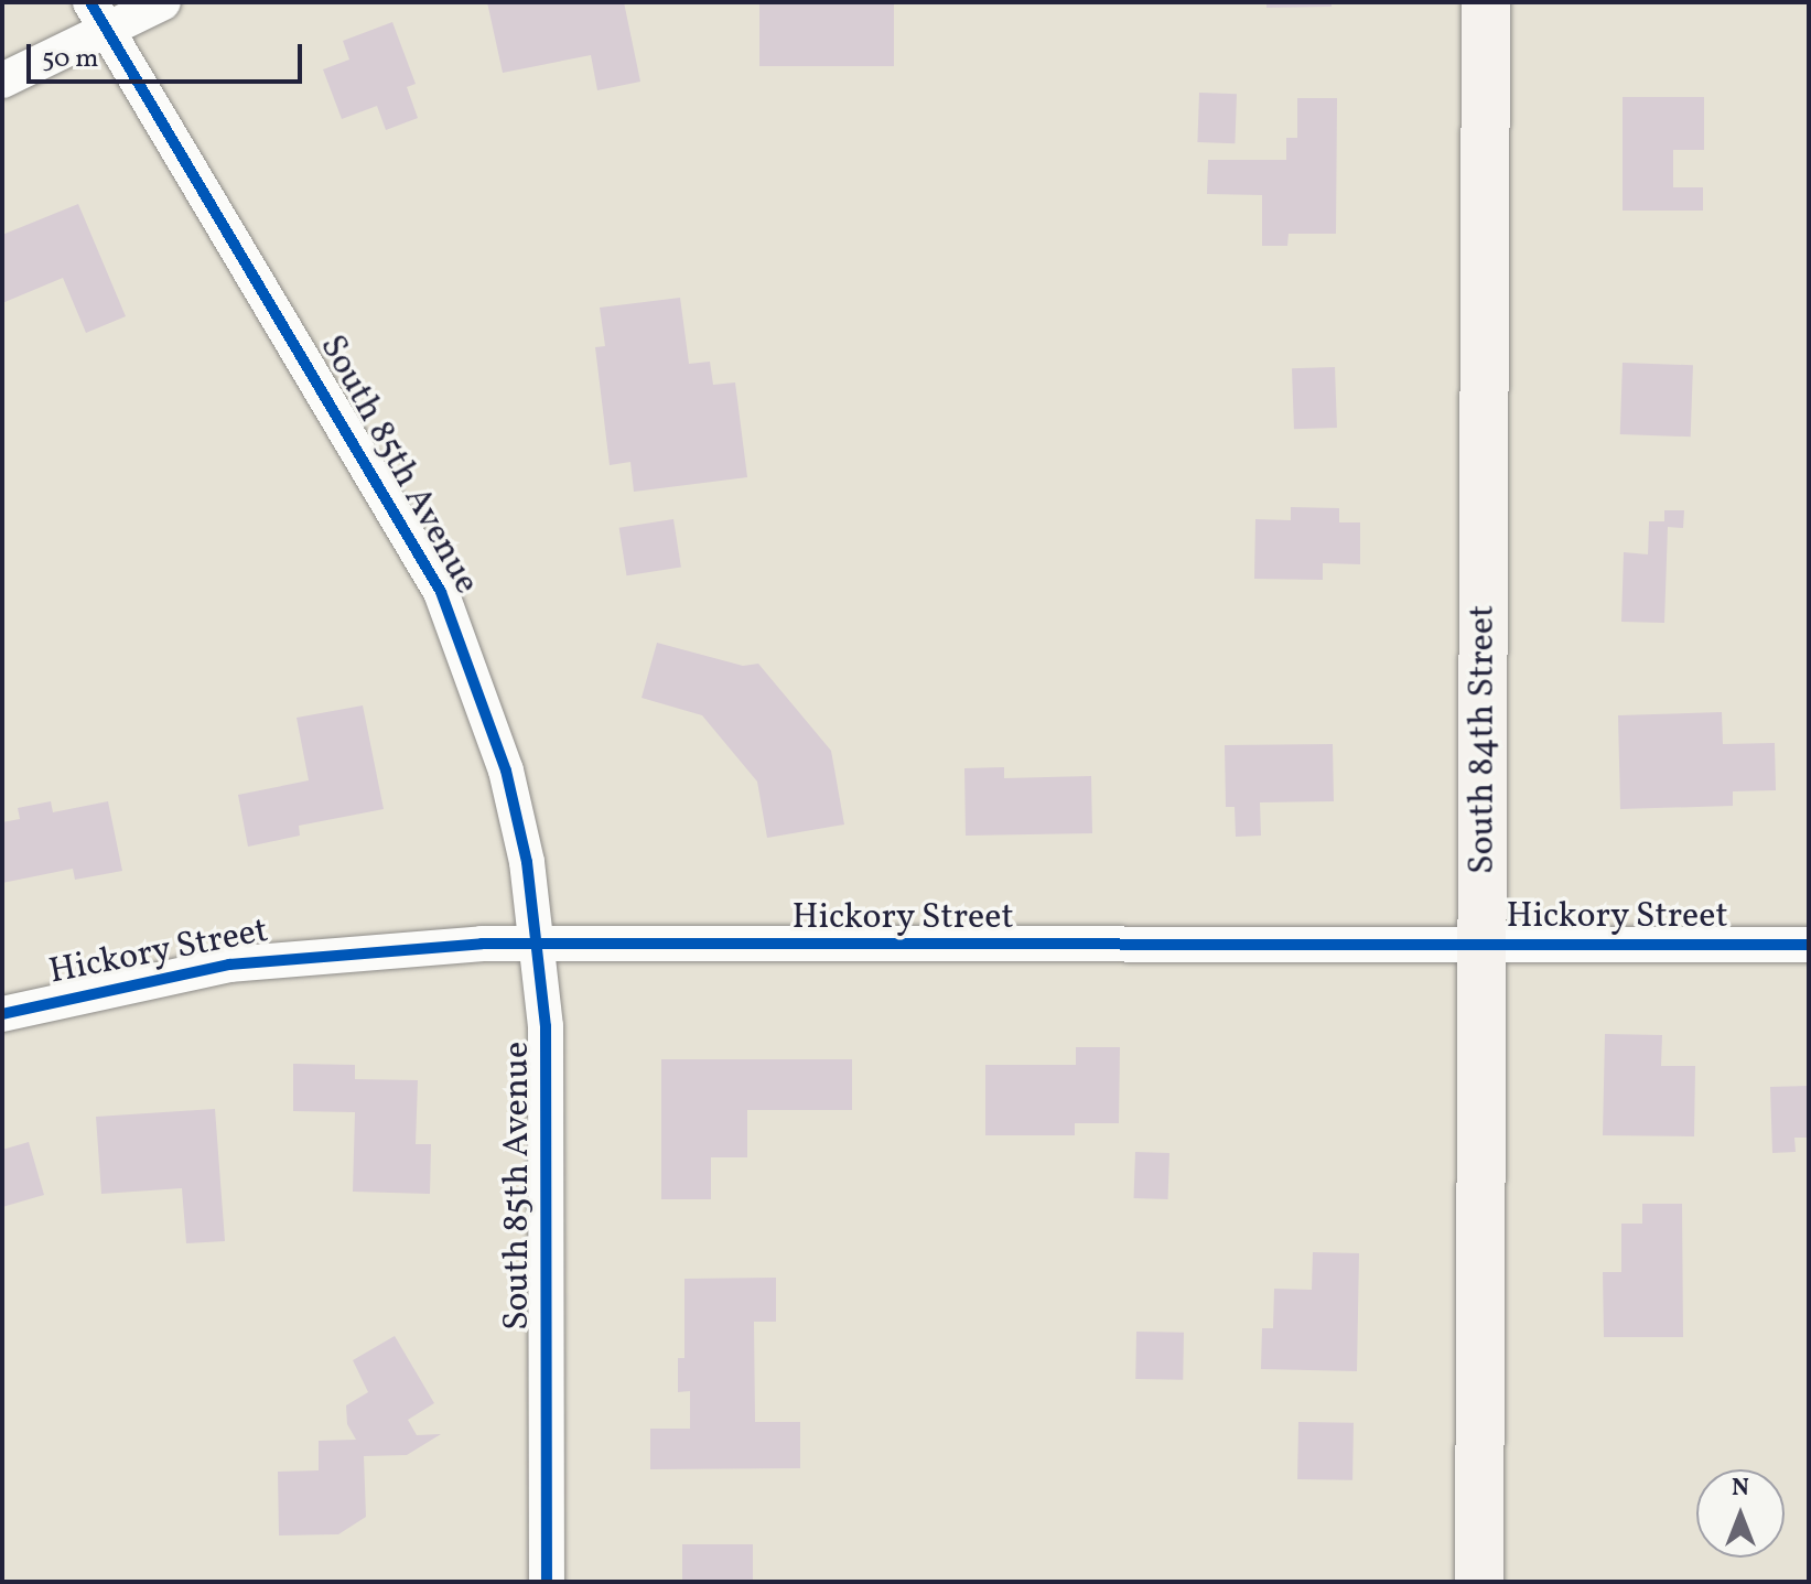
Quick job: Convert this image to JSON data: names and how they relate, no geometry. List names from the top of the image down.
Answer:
{
  "streets": {
    "main road": ["South 84th Street"],
    "street": ["South 85th Avenue", "Hickory Street"]
  },
  "crossings": [
    ["South 85th Avenue", "Hickory Street"],
    ["South 84th Street", "Hickory Street"]
  ],
  "scale_bar": "50 m",
  "north": "top"
}
